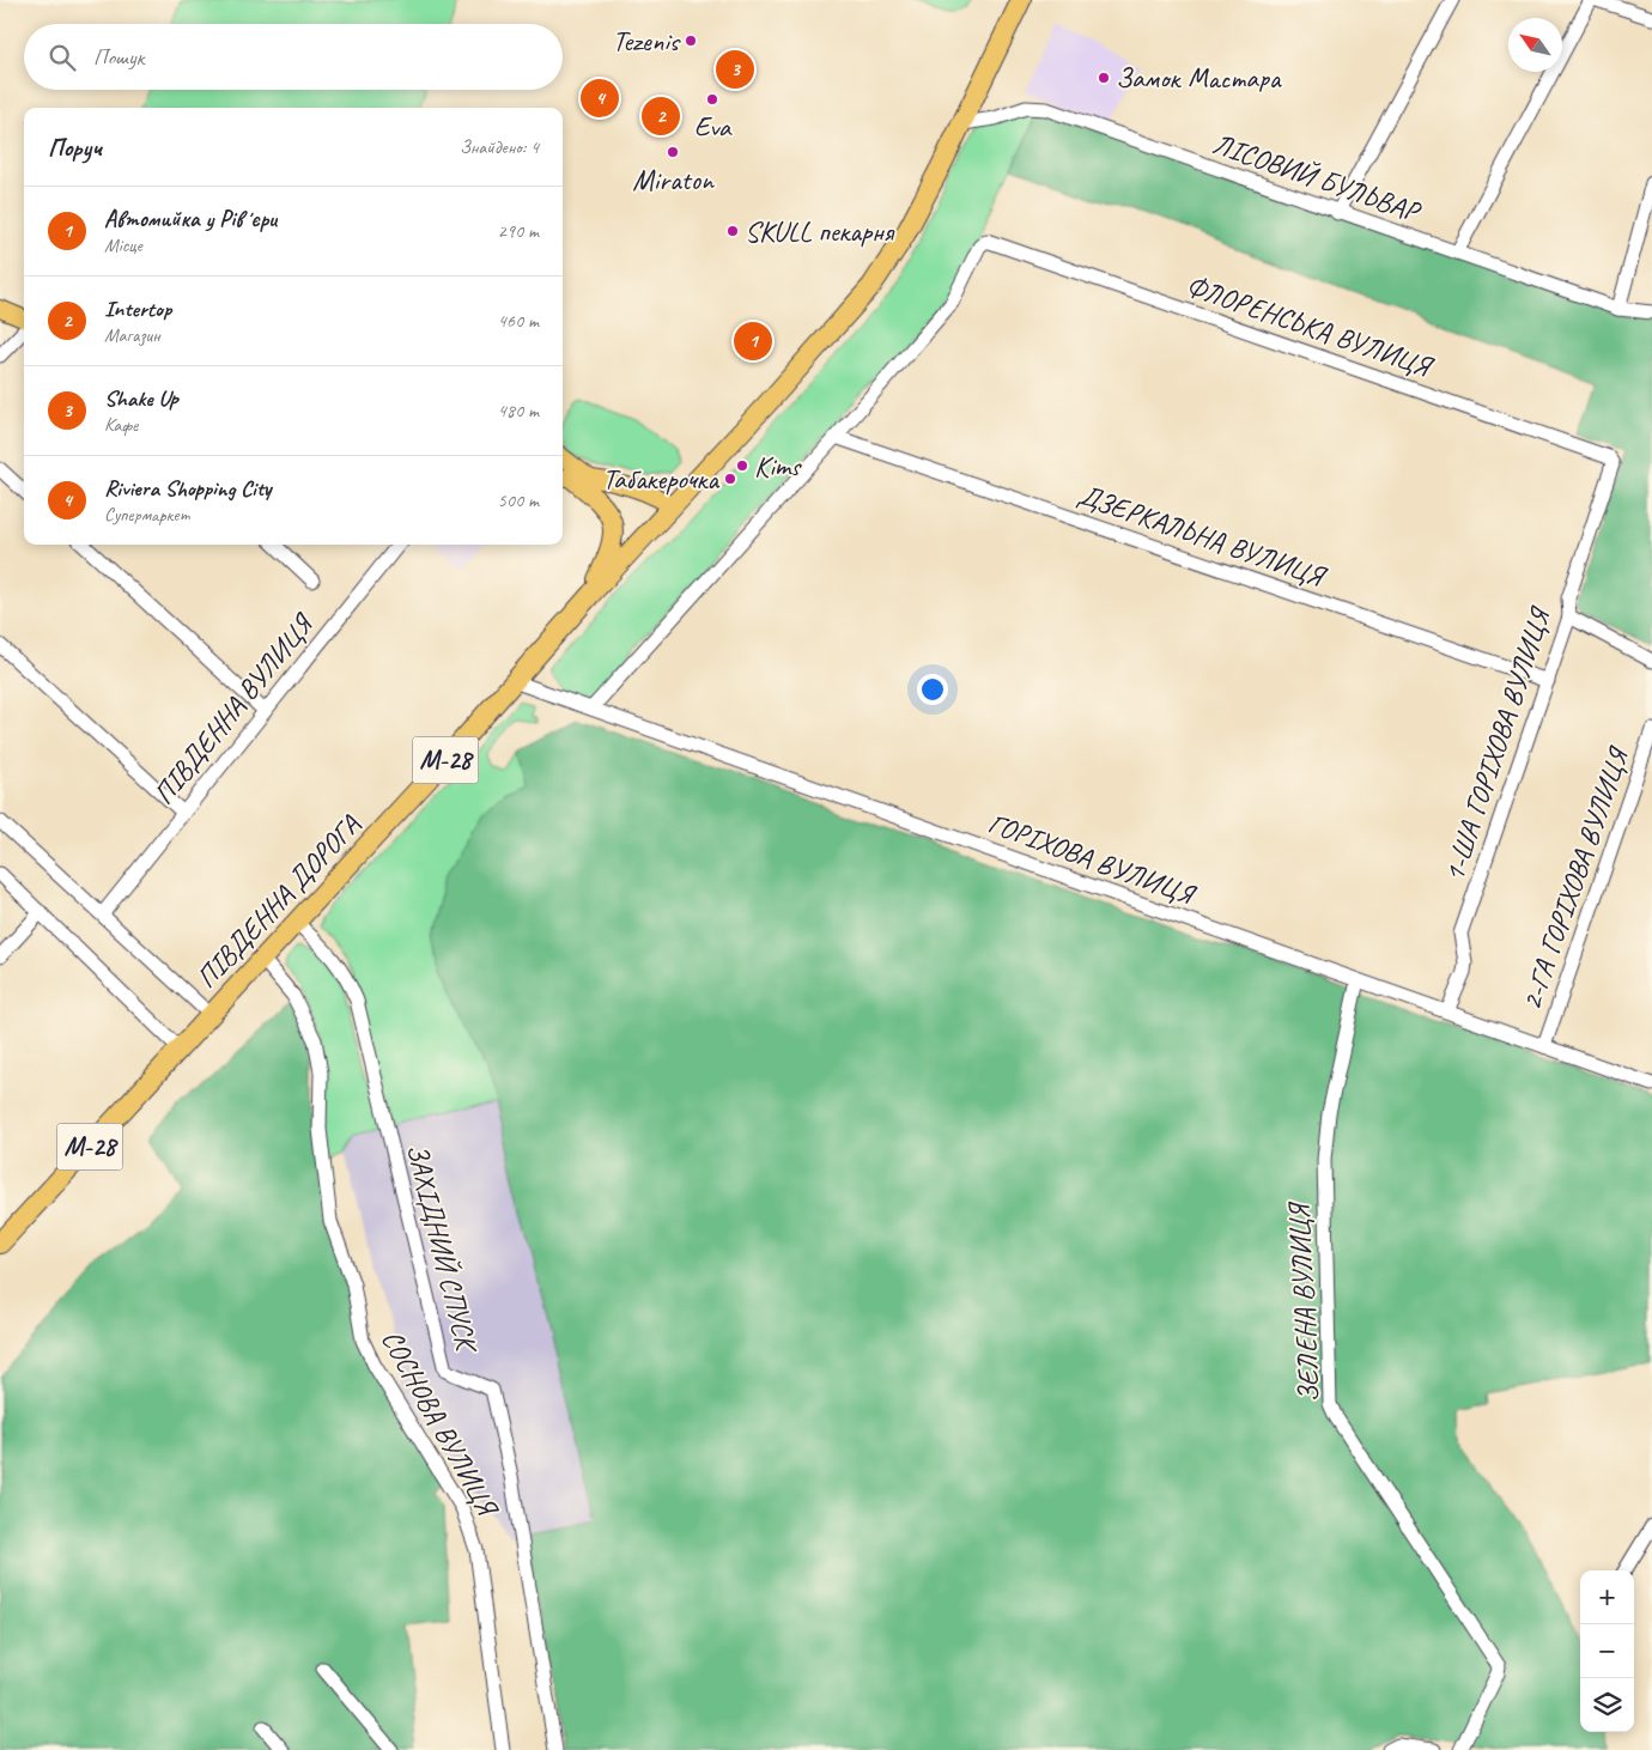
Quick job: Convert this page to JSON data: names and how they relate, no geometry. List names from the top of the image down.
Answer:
{
  "streets": {
    "highway": ["М-28", "ПІВДЕННА ДОРОГА"],
    "street": [
      "ЛІСОВИЙ БУЛЬВАР",
      "ФЛОРЕНСЬКА ВУЛИЦЯ",
      "ДЗЕРКАЛЬНА ВУЛИЦЯ",
      "ПІВДЕННА ВУЛИЦЯ",
      "1-ША ГОРІХОВА ВУЛИЦЯ",
      "ГОРІХОВА ВУЛИЦЯ",
      "2-ГА ГОРІХОВА ВУЛИЦЯ",
      "ЗАХІДНИЙ СПУСК",
      "ЗЕЛЕНА ВУЛИЦЯ",
      "СОСНОВА ВУЛИЦЯ"
    ]
  },
  "crossings": [
    ["ЛІСОВИЙ БУЛЬВАР", "М-28"],
    ["ФЛОРЕНСЬКА ВУЛИЦЯ", "ДЗЕРКАЛЬНА ВУЛИЦЯ"],
    ["ФЛОРЕНСЬКА ВУЛИЦЯ", "1-ША ГОРІХОВА ВУЛИЦЯ"],
    ["ДЗЕРКАЛЬНА ВУЛИЦЯ", "1-ША ГОРІХОВА ВУЛИЦЯ"],
    ["1-ША ГОРІХОВА ВУЛИЦЯ", "ГОРІХОВА ВУЛИЦЯ"],
    ["М-28", "ПІВДЕННА ДОРОГА"],
    ["ГОРІХОВА ВУЛИЦЯ", "2-ГА ГОРІХОВА ВУЛИЦЯ"],
    ["ГОРІХОВА ВУЛИЦЯ", "ПІВДЕННА ДОРОГА"],
    ["ГОРІХОВА ВУЛИЦЯ", "ЗЕЛЕНА ВУЛИЦЯ"],
    ["ПІВДЕННА ДОРОГА", "ЗАХІДНИЙ СПУСК"],
    ["ПІВДЕННА ДОРОГА", "СОСНОВА ВУЛИЦЯ"]
  ],
  "places": [
    "Tezenis",
    "Замок Мастара",
    "Eva",
    "Miraton",
    "SKULL пекарня",
    "Kims",
    "Табакерочка"
  ],
  "north": "top left",
  "page": {
    "search": "Пошук",
    "pins": [
      "3",
      "4",
      "2",
      "1"
    ],
    "heading": ["Поруч", "Знайдено: 4"],
    "list": [
      {
        "mark": "1",
        "name": "Автомийка у Рівʼєри",
        "note": "Місце",
        "value": "290 m"
      },
      {
        "mark": "2",
        "name": "Intertop",
        "note": "Магазин",
        "value": "460 m"
      },
      {
        "mark": "3",
        "name": "Shake Up",
        "note": "Кафе",
        "value": "480 m"
      },
      {
        "mark": "4",
        "name": "Riviera Shopping City",
        "note": "Супермаркет",
        "value": "500 m"
      }
    ],
    "map_buttons": ["+", "−"]
  }
}
